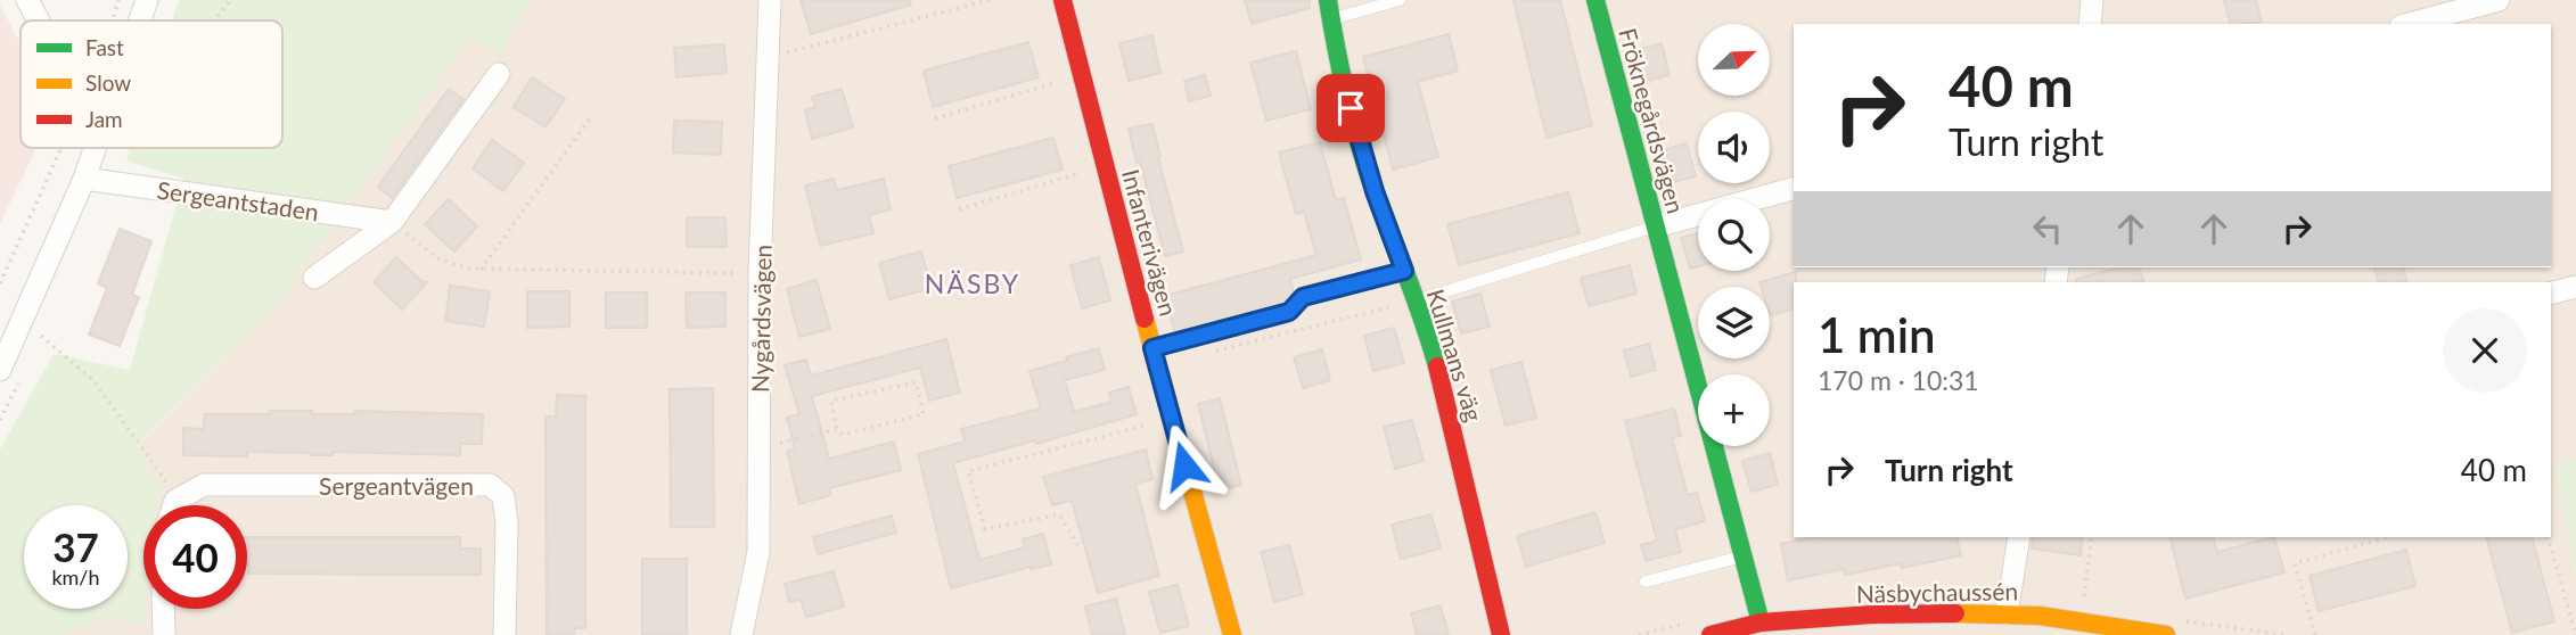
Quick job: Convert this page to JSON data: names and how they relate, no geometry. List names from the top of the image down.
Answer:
{
  "streets": {
    "street": [
      "Fröknegårdsvägen",
      "Sergeantstaden",
      "Infanterivägen",
      "Nygårdsvägen",
      "Kullmans väg",
      "Sergeantvägen",
      "Näsbychaussén"
    ]
  },
  "crossings": [
    ["Fröknegårdsvägen", "Näsbychaussén"]
  ],
  "districts": ["NÄSBY"],
  "legend": ["Fast", "Slow", "Jam"],
  "north": "top right",
  "page": {
    "map_buttons": "+",
    "turn": ["40 m", "Turn right"],
    "heading": ["1 min", "170 m · 10:31"],
    "list": [
      {
        "name": "Turn right",
        "value": "40 m"
      }
    ],
    "speed": "37 km/h",
    "limit": "40"
  }
}
